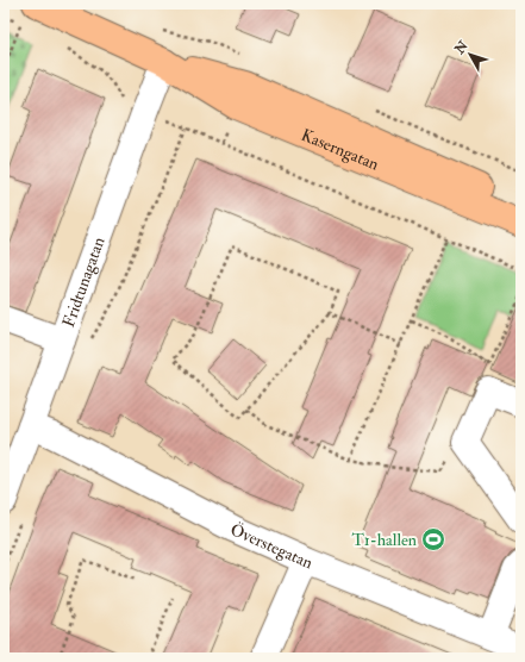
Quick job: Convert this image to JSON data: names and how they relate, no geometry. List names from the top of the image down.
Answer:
{
  "streets": {
    "main road": ["Kaserngatan"],
    "street": ["Fridtunagatan", "Överstegatan"]
  },
  "crossings": [
    ["Kaserngatan", "Fridtunagatan"],
    ["Fridtunagatan", "Överstegatan"]
  ],
  "places": {
    "sports": ["T1-hallen"]
  },
  "north": "top left"
}
